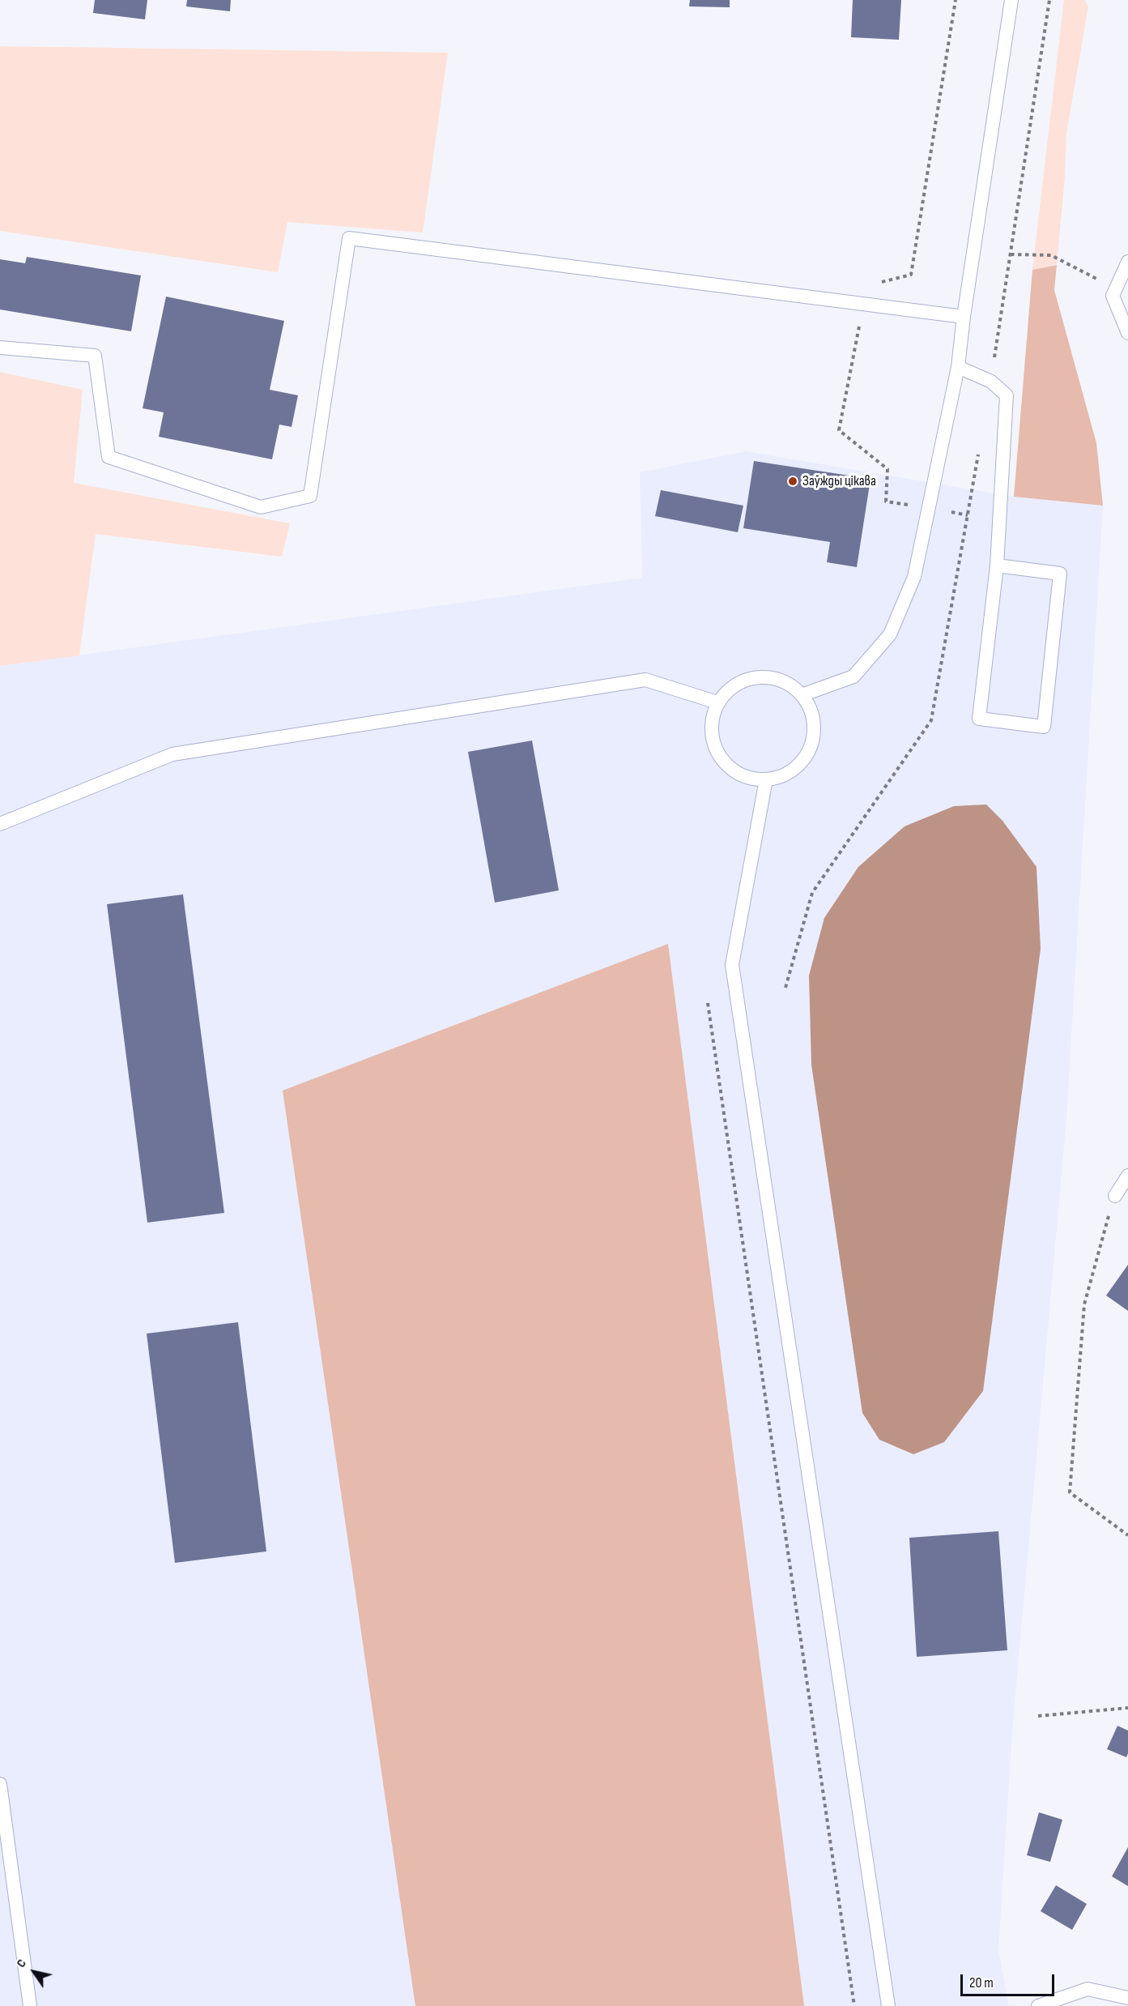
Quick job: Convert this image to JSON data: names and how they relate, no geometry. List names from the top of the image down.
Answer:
{
  "places": ["Заўжды цікава"],
  "scale_bar": "20 m",
  "north": "top left"
}
